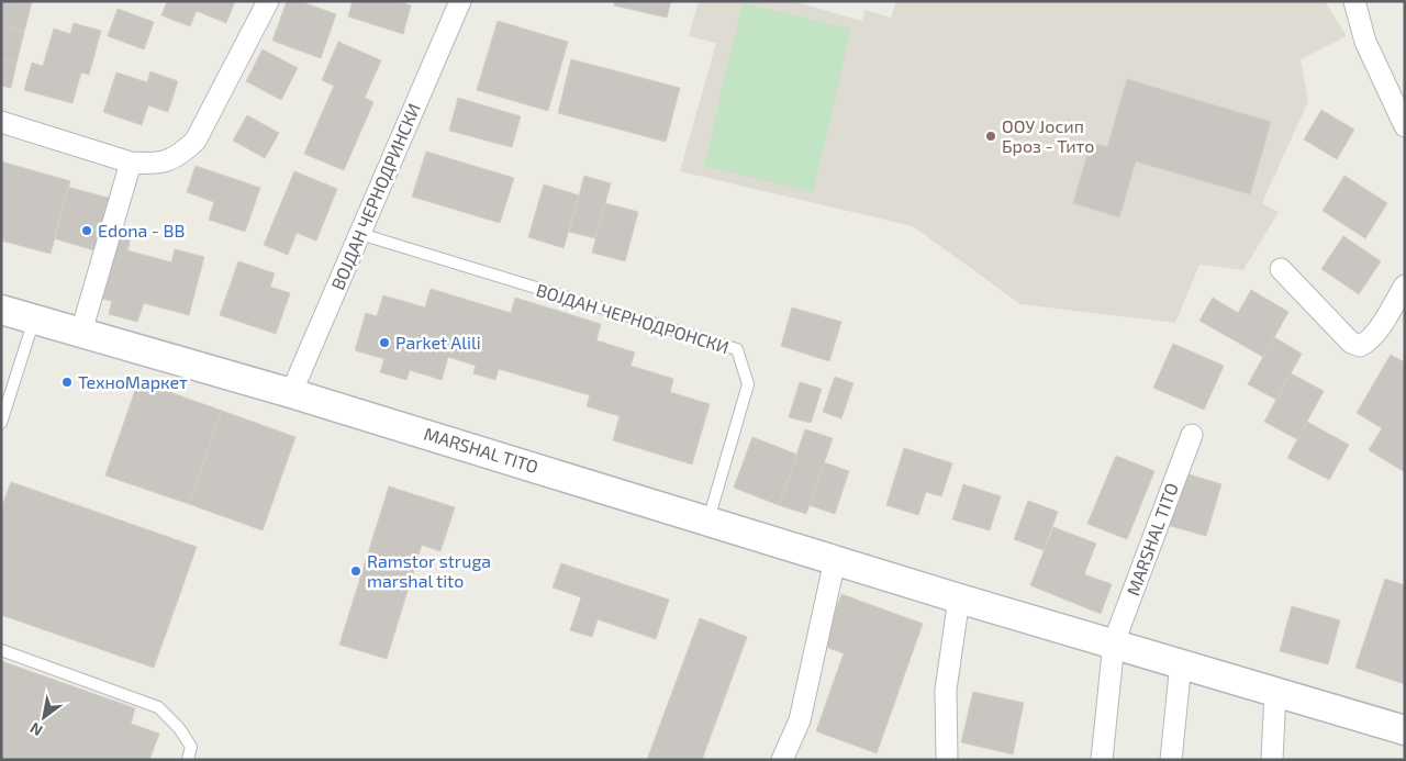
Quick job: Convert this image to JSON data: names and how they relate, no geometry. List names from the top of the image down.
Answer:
{
  "streets": {
    "street": ["ВОЈДАН ЧЕРНОДРИНСКИ", "MARSHAL TITO"],
    "lane": ["ВОЈДАН ЧЕРНОДРОНСКИ"]
  },
  "crossings": [
    ["ВОЈДАН ЧЕРНОДРИНСКИ", "ВОЈДАН ЧЕРНОДРОНСКИ"],
    ["ВОЈДАН ЧЕРНОДРИНСКИ", "MARSHAL TITO"],
    ["ВОЈДАН ЧЕРНОДРОНСКИ", "MARSHAL TITO"]
  ],
  "places": [
    "ООУ Јосип Броз - Тито",
    "Edona - BB",
    "Parket Alili",
    "ТехноМаркет",
    "Ramstor struga marshal tito"
  ],
  "north": "bottom left"
}
